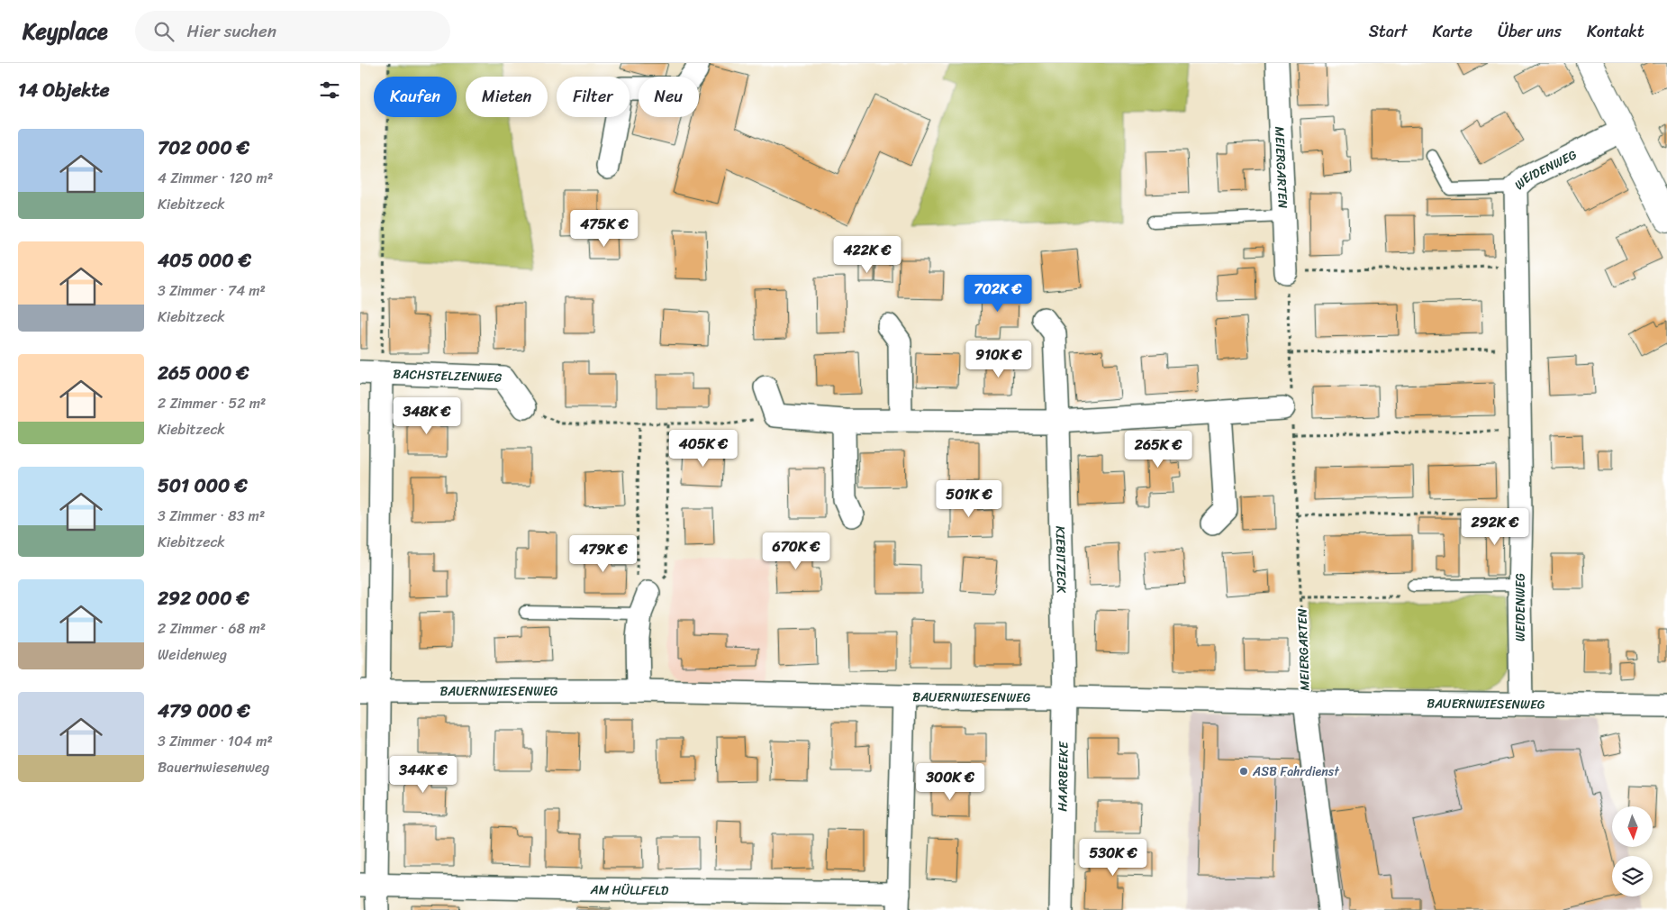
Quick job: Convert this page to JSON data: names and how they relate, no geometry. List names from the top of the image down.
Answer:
{
  "streets": {
    "street": [
      "MEIERGARTEN",
      "WEIDENWEG",
      "BACHSTELZENWEG",
      "KIEBITZECK",
      "BAUERNWIESENWEG",
      "HAARBEEKE",
      "AM HÜLLFELD"
    ]
  },
  "crossings": [
    ["MEIERGARTEN", "BAUERNWIESENWEG"],
    ["WEIDENWEG", "BAUERNWIESENWEG"],
    ["BACHSTELZENWEG", "BAUERNWIESENWEG"],
    ["BACHSTELZENWEG", "AM HÜLLFELD"],
    ["KIEBITZECK", "BAUERNWIESENWEG"],
    ["KIEBITZECK", "HAARBEEKE"],
    ["BAUERNWIESENWEG", "HAARBEEKE"]
  ],
  "places": ["ASB Fahrdienst"],
  "north": "bottom",
  "page": {
    "header": "Keyplace",
    "search": "Hier suchen",
    "nav": [
      "Start",
      "Karte",
      "Über uns",
      "Kontakt"
    ],
    "heading": "14 Objekte",
    "chip": [
      "Kaufen",
      "Mieten",
      "Filter",
      "Neu"
    ],
    "list": [
      {
        "name": "702 000 €",
        "note": "4 Zimmer · 120 m² · Kiebitzeck"
      },
      {
        "name": "405 000 €",
        "note": "3 Zimmer · 74 m² · Kiebitzeck"
      },
      {
        "name": "265 000 €",
        "note": "2 Zimmer · 52 m² · Kiebitzeck"
      },
      {
        "name": "501 000 €",
        "note": "3 Zimmer · 83 m² · Kiebitzeck"
      },
      {
        "name": "292 000 €",
        "note": "2 Zimmer · 68 m² · Weidenweg"
      },
      {
        "name": "479 000 €",
        "note": "3 Zimmer · 104 m² · Bauernwiesenweg"
      }
    ],
    "price": [
      "475K €",
      "422K €",
      "702K €",
      "910K €",
      "348K €",
      "405K €",
      "265K €",
      "501K €",
      "292K €",
      "670K €",
      "479K €",
      "344K €",
      "300K €",
      "530K €"
    ]
  }
}
